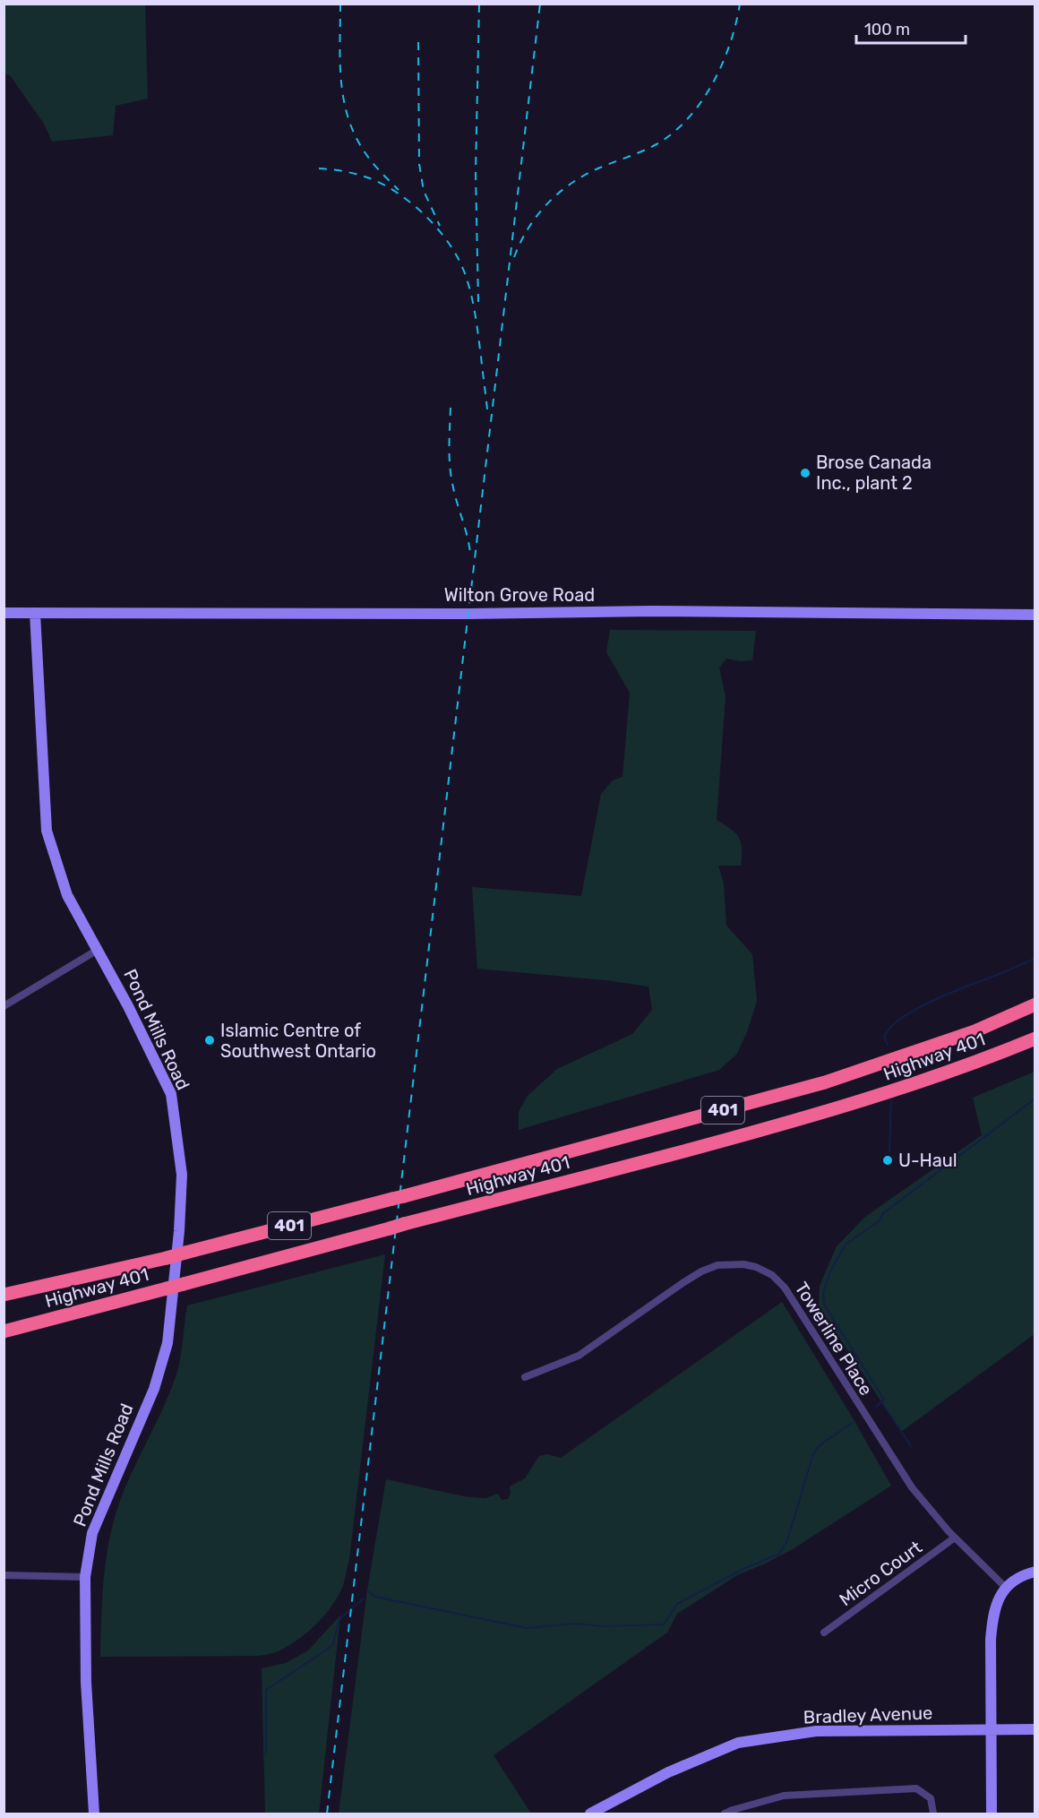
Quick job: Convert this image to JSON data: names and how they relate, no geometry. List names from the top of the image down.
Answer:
{
  "streets": {
    "highway": ["Highway 401", "401"],
    "main road": ["Wilton Grove Road", "Pond Mills Road", "Bradley Avenue"],
    "street": ["Towerline Place", "Micro Court"]
  },
  "crossings": [
    ["Wilton Grove Road", "Pond Mills Road"],
    ["Towerline Place", "Micro Court"]
  ],
  "places": ["Brose Canada Inc., plant 2", "Islamic Centre of Southwest Ontario", "U-Haul"],
  "scale_bar": "100 m"
}
